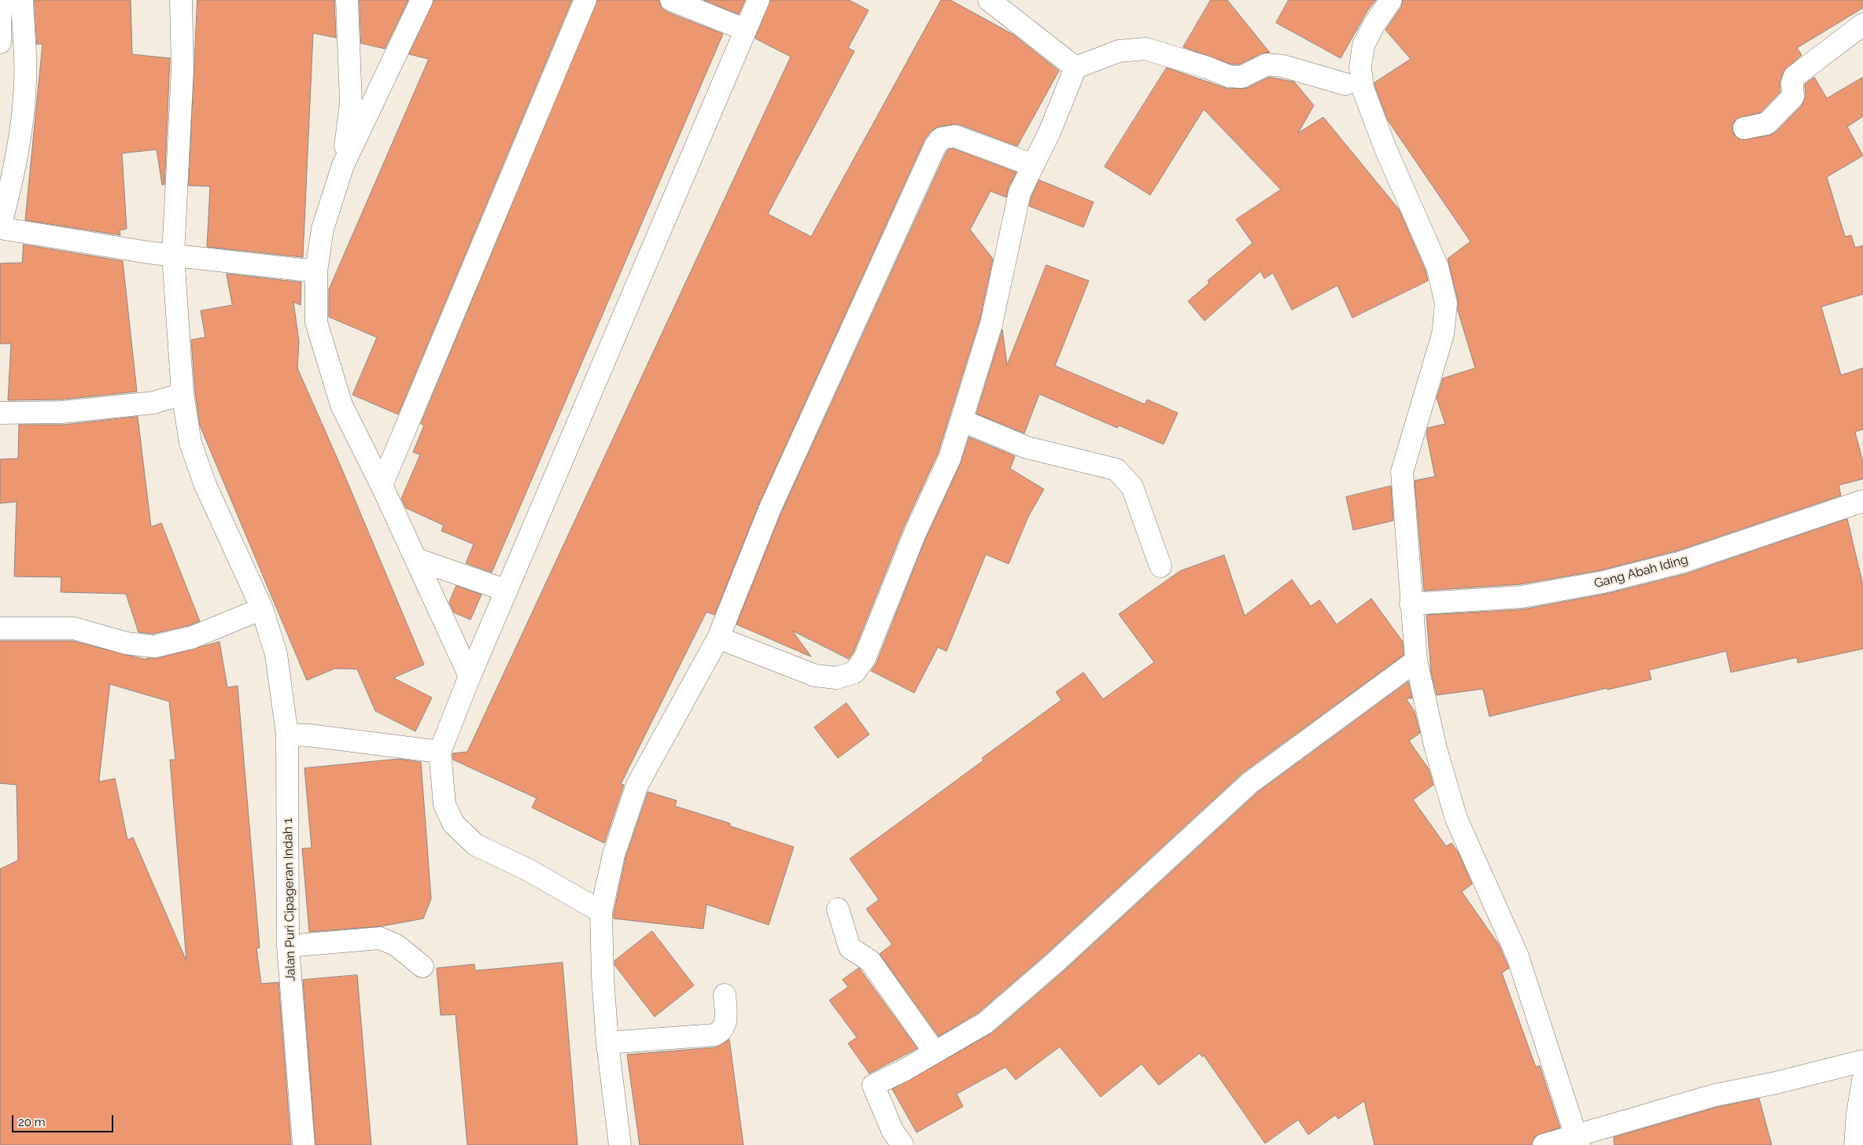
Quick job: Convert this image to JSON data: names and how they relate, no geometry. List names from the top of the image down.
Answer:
{
  "streets": {
    "street": ["Gang Abah Iding", "Jalan Puri Cipageran Indah 1"]
  },
  "scale_bar": "20 m"
}
